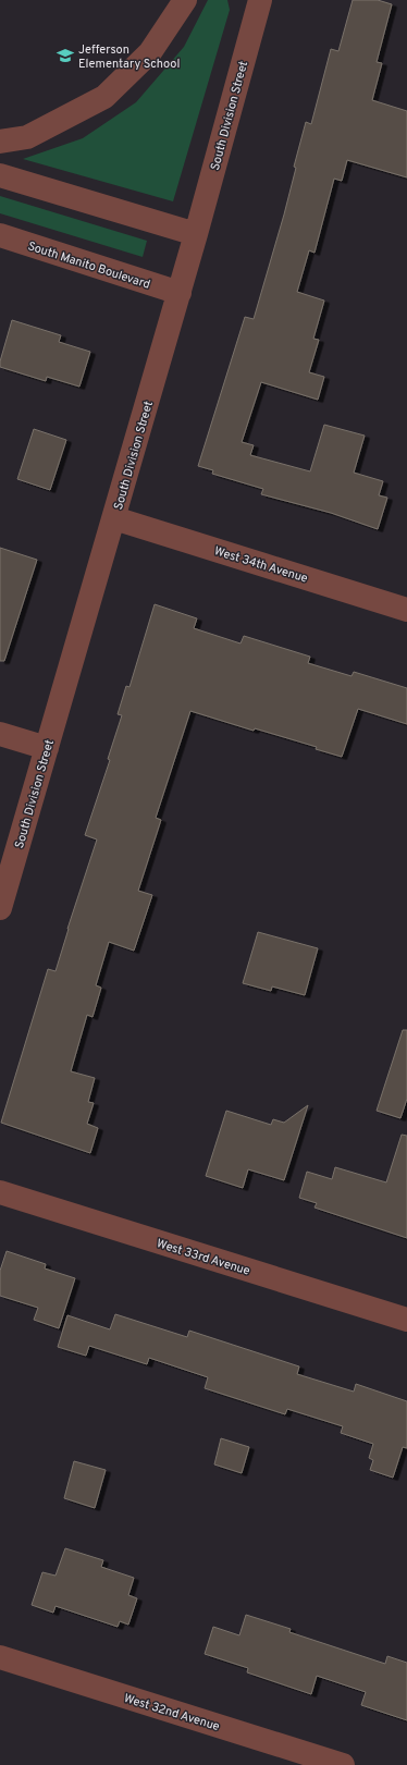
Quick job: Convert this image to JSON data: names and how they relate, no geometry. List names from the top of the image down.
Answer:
{
  "streets": {
    "street": [
      "South Division Street",
      "South Manito Boulevard",
      "West 34th Avenue",
      "West 33rd Avenue",
      "West 32nd Avenue"
    ]
  },
  "crossings": [
    ["South Division Street", "South Manito Boulevard"],
    ["South Division Street", "West 34th Avenue"]
  ],
  "places": {
    "school or university": ["Jefferson Elementary School"]
  }
}
